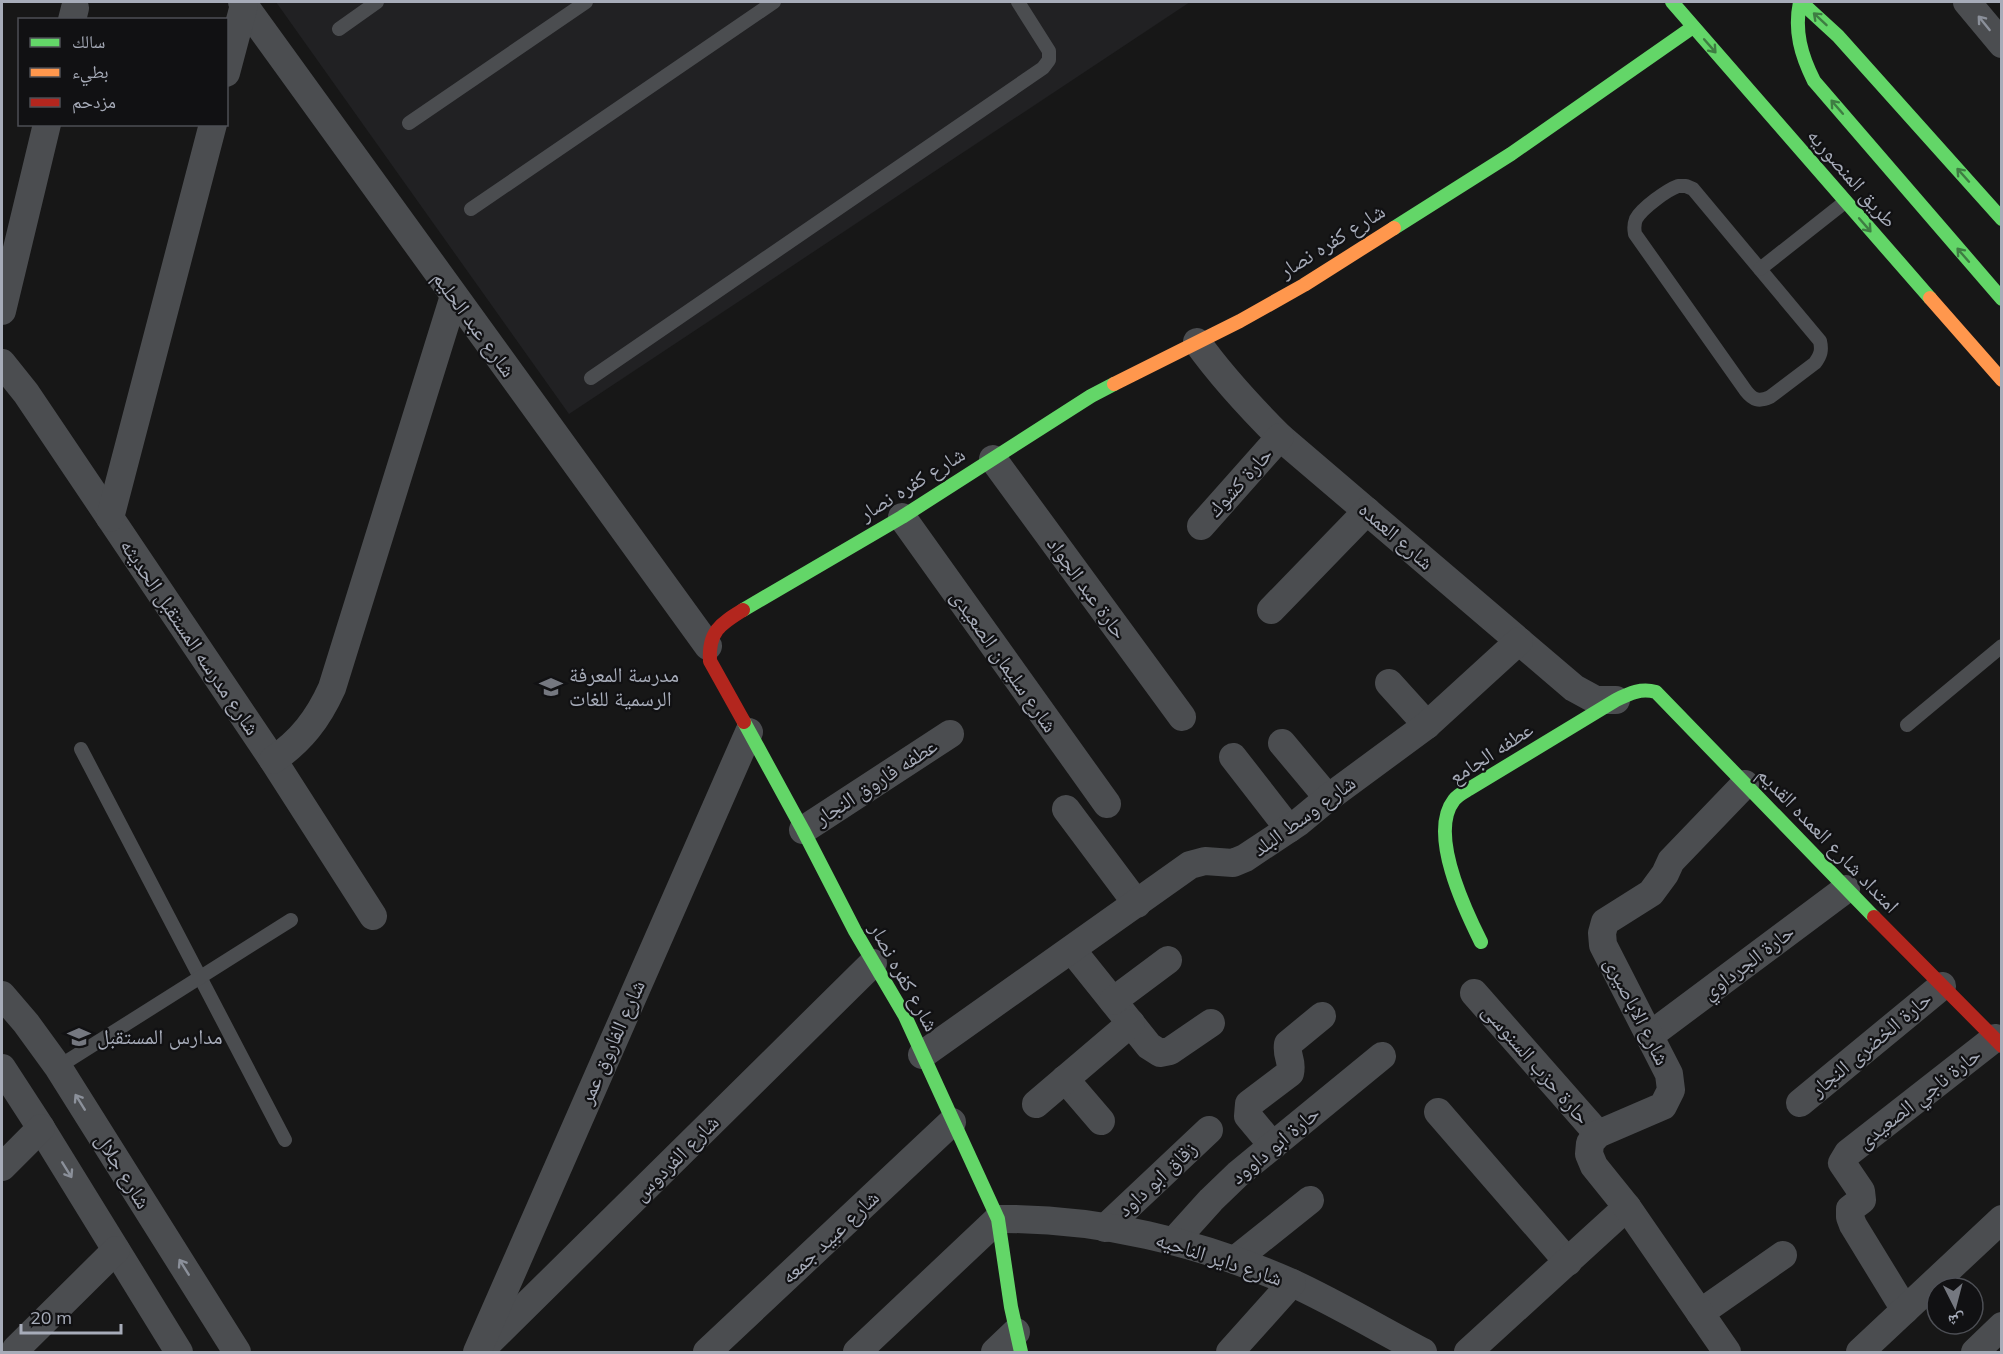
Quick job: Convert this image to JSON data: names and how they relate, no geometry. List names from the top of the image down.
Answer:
{
  "streets": {
    "street": [
      "طريق المنصوريه",
      "شارع كفره نصار",
      "شارع عبد الحليم",
      "حارة كشوك",
      "شارع العمده",
      "حارة عبد الجواد",
      "شارع مدرسه المستقبل الحديثه",
      "شارع سليمان الصعيدى",
      "عطفه الجامع",
      "عطفه فاروق النجار",
      "شارع وسط البلد",
      "امتداد شارع العمده القديم",
      "حارة الجرداوي",
      "شارع الاباصيرى",
      "شارع الفاروق عمر",
      "حارة الخضرى النجار",
      "حارة حزب السنوسى",
      "حارة ناجي الصعيدى",
      "حارة ابو داوود",
      "شارع الفردوس",
      "شارع جلال",
      "زقاق ابو داود",
      "شارع عبيد جمعه",
      "شارع داير الناحيه"
    ]
  },
  "crossings": [
    ["طريق المنصوريه", "شارع كفره نصار"],
    ["شارع كفره نصار", "شارع عبد الحليم"],
    ["شارع كفره نصار", "شارع العمده"],
    ["شارع كفره نصار", "حارة عبد الجواد"],
    ["شارع كفره نصار", "شارع سليمان الصعيدى"],
    ["شارع كفره نصار", "عطفه فاروق النجار"],
    ["شارع كفره نصار", "شارع وسط البلد"],
    ["شارع كفره نصار", "شارع الفاروق عمر"],
    ["شارع كفره نصار", "شارع الفردوس"],
    ["شارع كفره نصار", "شارع عبيد جمعه"],
    ["شارع كفره نصار", "شارع داير الناحيه"],
    ["حارة كشوك", "شارع العمده"],
    ["شارع العمده", "عطفه الجامع"],
    ["شارع العمده", "شارع وسط البلد"],
    ["شارع العمده", "امتداد شارع العمده القديم"],
    ["عطفه الجامع", "امتداد شارع العمده القديم"],
    ["امتداد شارع العمده القديم", "حارة الجرداوي"],
    ["امتداد شارع العمده القديم", "شارع الاباصيرى"],
    ["امتداد شارع العمده القديم", "حارة الخضرى النجار"],
    ["امتداد شارع العمده القديم", "حارة ناجي الصعيدى"],
    ["حارة الجرداوي", "شارع الاباصيرى"],
    ["شارع الاباصيرى", "حارة حزب السنوسى"],
    ["شارع الفاروق عمر", "شارع الفردوس"],
    ["حارة ابو داوود", "شارع داير الناحيه"],
    ["زقاق ابو داود", "شارع داير الناحيه"]
  ],
  "places": {
    "school or university": ["مدرسة المعرفة الرسمية للغات", "مدارس المستقبل"]
  },
  "legend": ["سالك", "بطيء", "مزدحم"],
  "scale_bar": "20 m",
  "north": "bottom"
}
